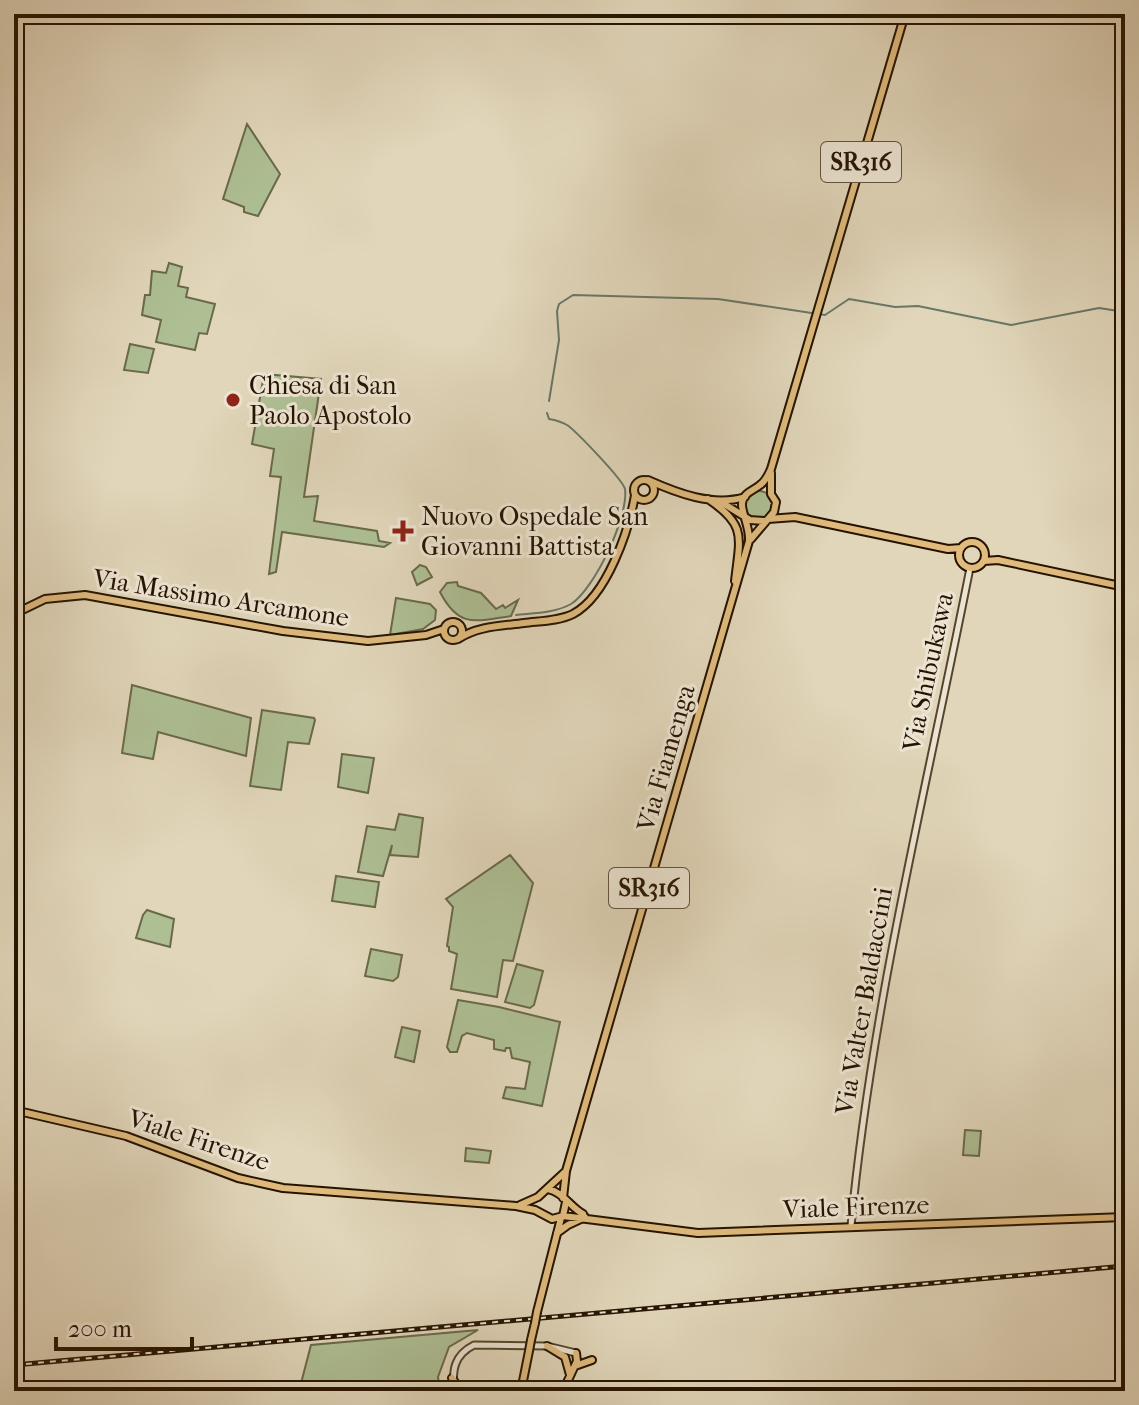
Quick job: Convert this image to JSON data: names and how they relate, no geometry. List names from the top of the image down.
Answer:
{
  "streets": {
    "main road": [
      "SR316",
      "Via Massimo Arcamone",
      "Via Fiamenga",
      "Viale Firenze"
    ],
    "street": ["Via Shibukawa", "Via Valter Baldaccini"]
  },
  "crossings": [
    ["SR316", "Via Fiamenga"],
    ["SR316", "Viale Firenze"],
    ["Via Shibukawa", "Via Valter Baldaccini"],
    ["Via Fiamenga", "Viale Firenze"],
    ["Via Valter Baldaccini", "Viale Firenze"]
  ],
  "places": {
    "other": ["Chiesa di San Paolo Apostolo"],
    "health": ["Nuovo Ospedale San Giovanni Battista"]
  },
  "scale_bar": "200 m"
}
